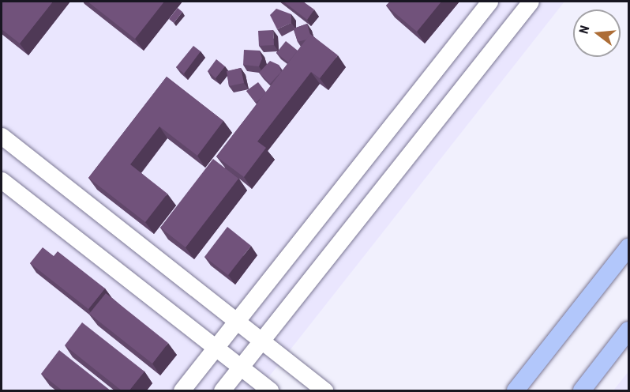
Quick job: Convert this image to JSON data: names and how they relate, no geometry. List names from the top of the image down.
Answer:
{
  "north": "left"
}
